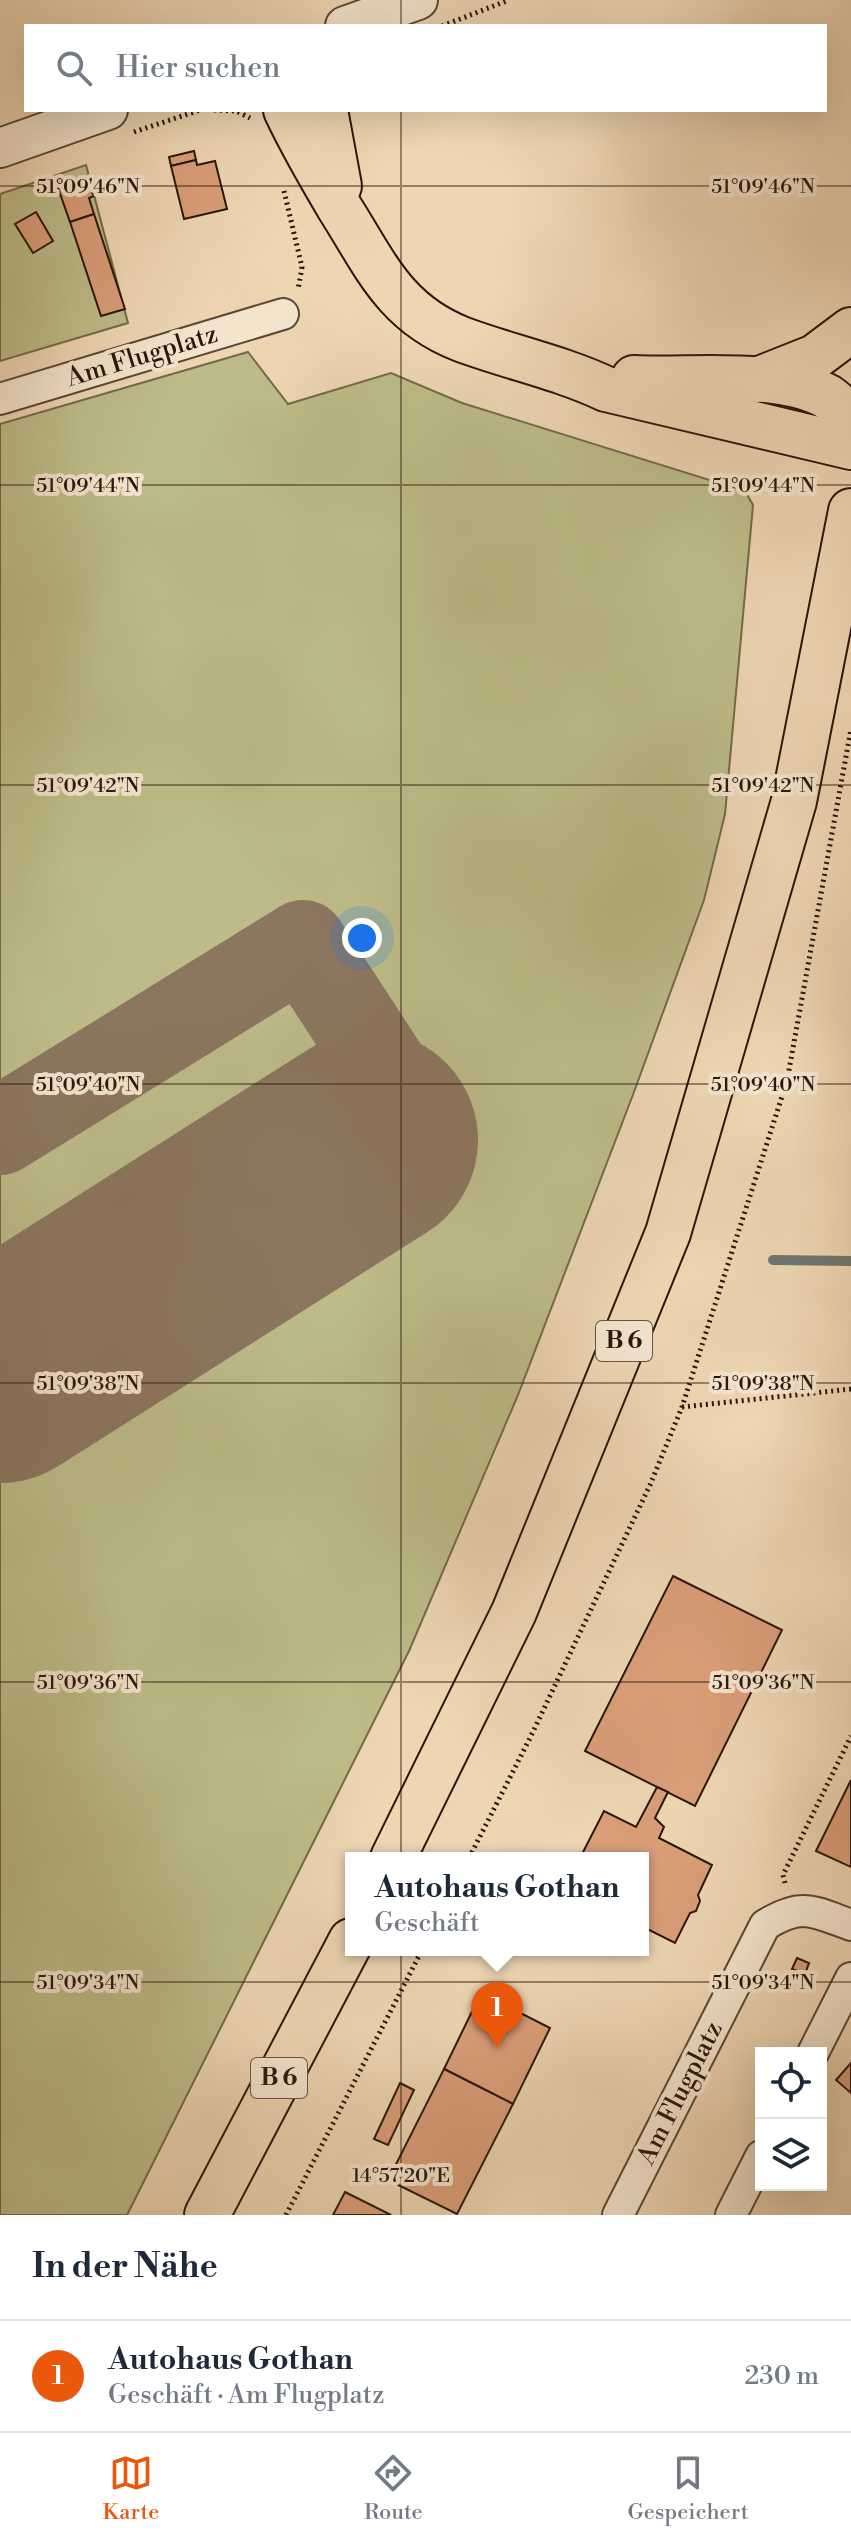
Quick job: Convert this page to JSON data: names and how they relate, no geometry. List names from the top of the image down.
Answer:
{
  "streets": {
    "main road": ["B 6"],
    "street": ["Am Flugplatz"]
  },
  "page": {
    "search": "Hier suchen",
    "popup": ["Autohaus Gothan", "Geschäft"],
    "pins": "1",
    "heading": "In der Nähe",
    "list": [
      {
        "mark": "1",
        "name": "Autohaus Gothan",
        "note": "Geschäft · Am Flugplatz",
        "value": "230 m"
      }
    ],
    "nav": ["Karte", "Route", "Gespeichert"]
  },
  "coordinates": [
    "51°09'46\"N",
    "51°09'44\"N",
    "51°09'42\"N",
    "51°09'40\"N",
    "51°09'38\"N",
    "51°09'36\"N",
    "51°09'34\"N",
    "14°57'20\"E"
  ]
}
